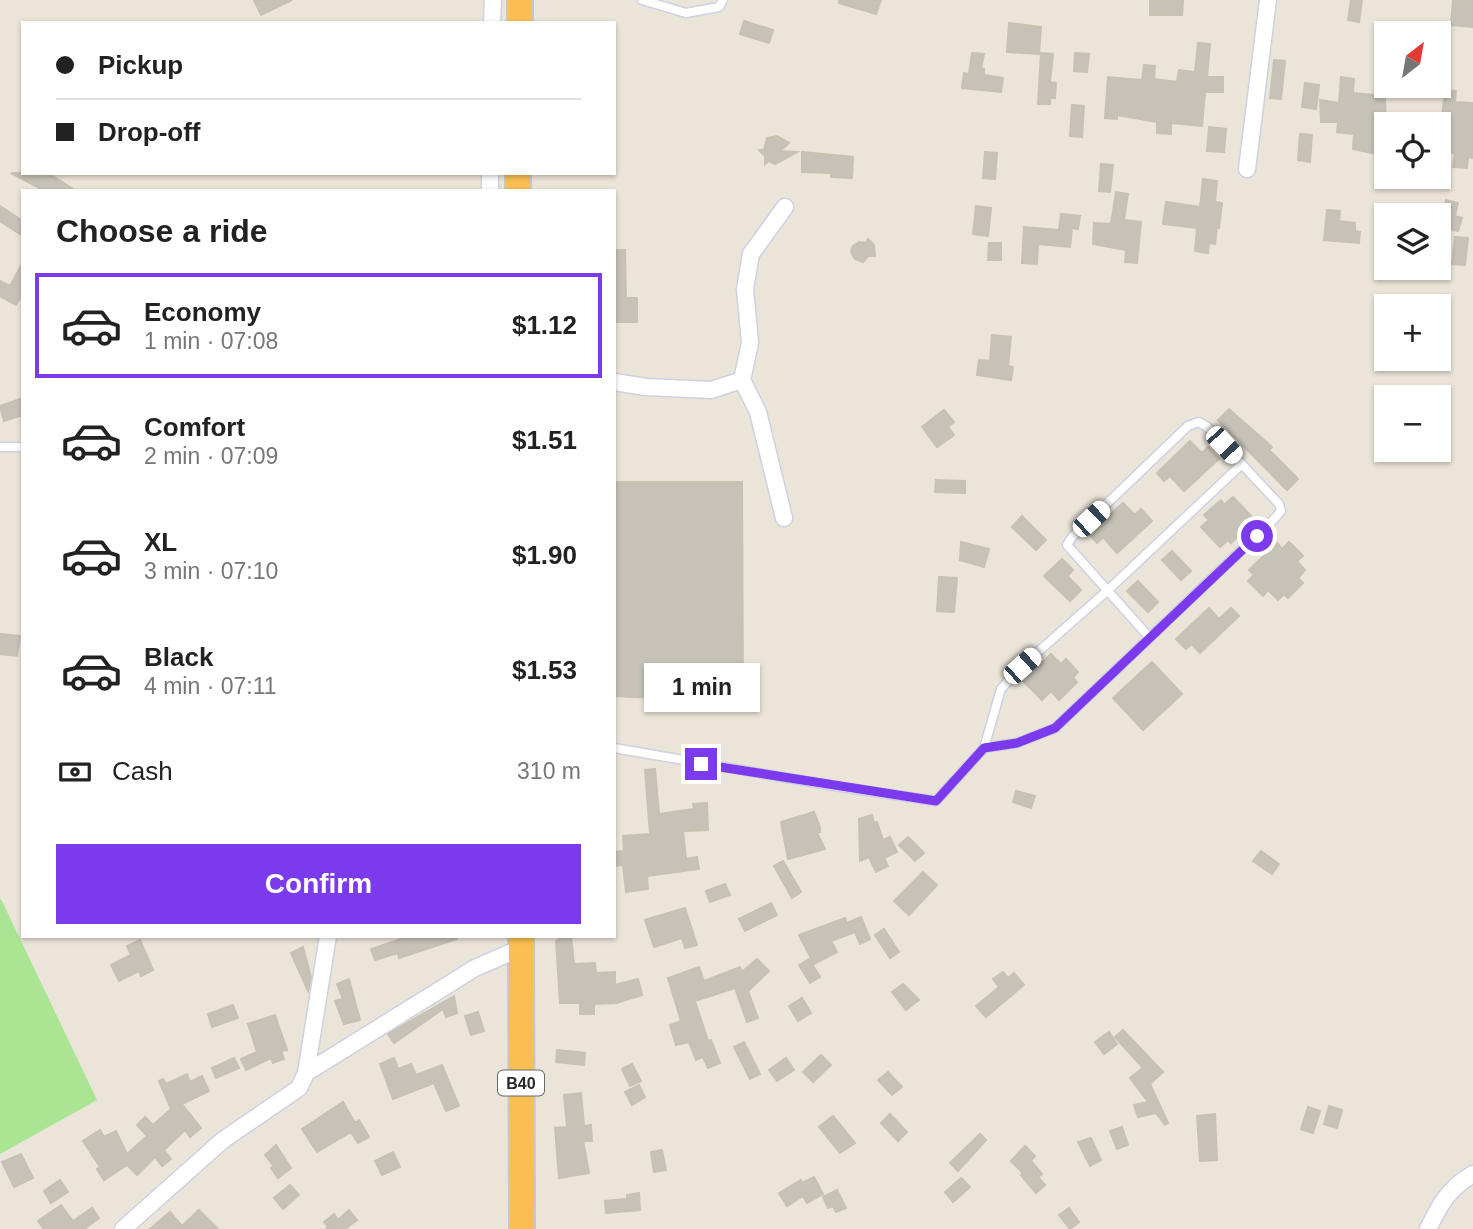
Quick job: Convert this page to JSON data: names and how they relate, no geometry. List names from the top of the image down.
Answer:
{
  "streets": {
    "highway": ["B40"]
  },
  "north": "top right",
  "page": {
    "map_buttons": ["+", "−"],
    "banner": ["Pickup", "Drop-off"],
    "heading": "Choose a ride",
    "list": [
      {
        "name": "Economy",
        "note": "1 min · 07:08",
        "value": "$1.12"
      },
      {
        "name": "Comfort",
        "note": "2 min · 07:09",
        "value": "$1.51"
      },
      {
        "name": "XL",
        "note": "3 min · 07:10",
        "value": "$1.90"
      },
      {
        "name": "Black",
        "note": "4 min · 07:11",
        "value": "$1.53"
      }
    ],
    "bubble": "1 min",
    "pay": ["Cash", "310 m"],
    "buttons": "Confirm"
  }
}
